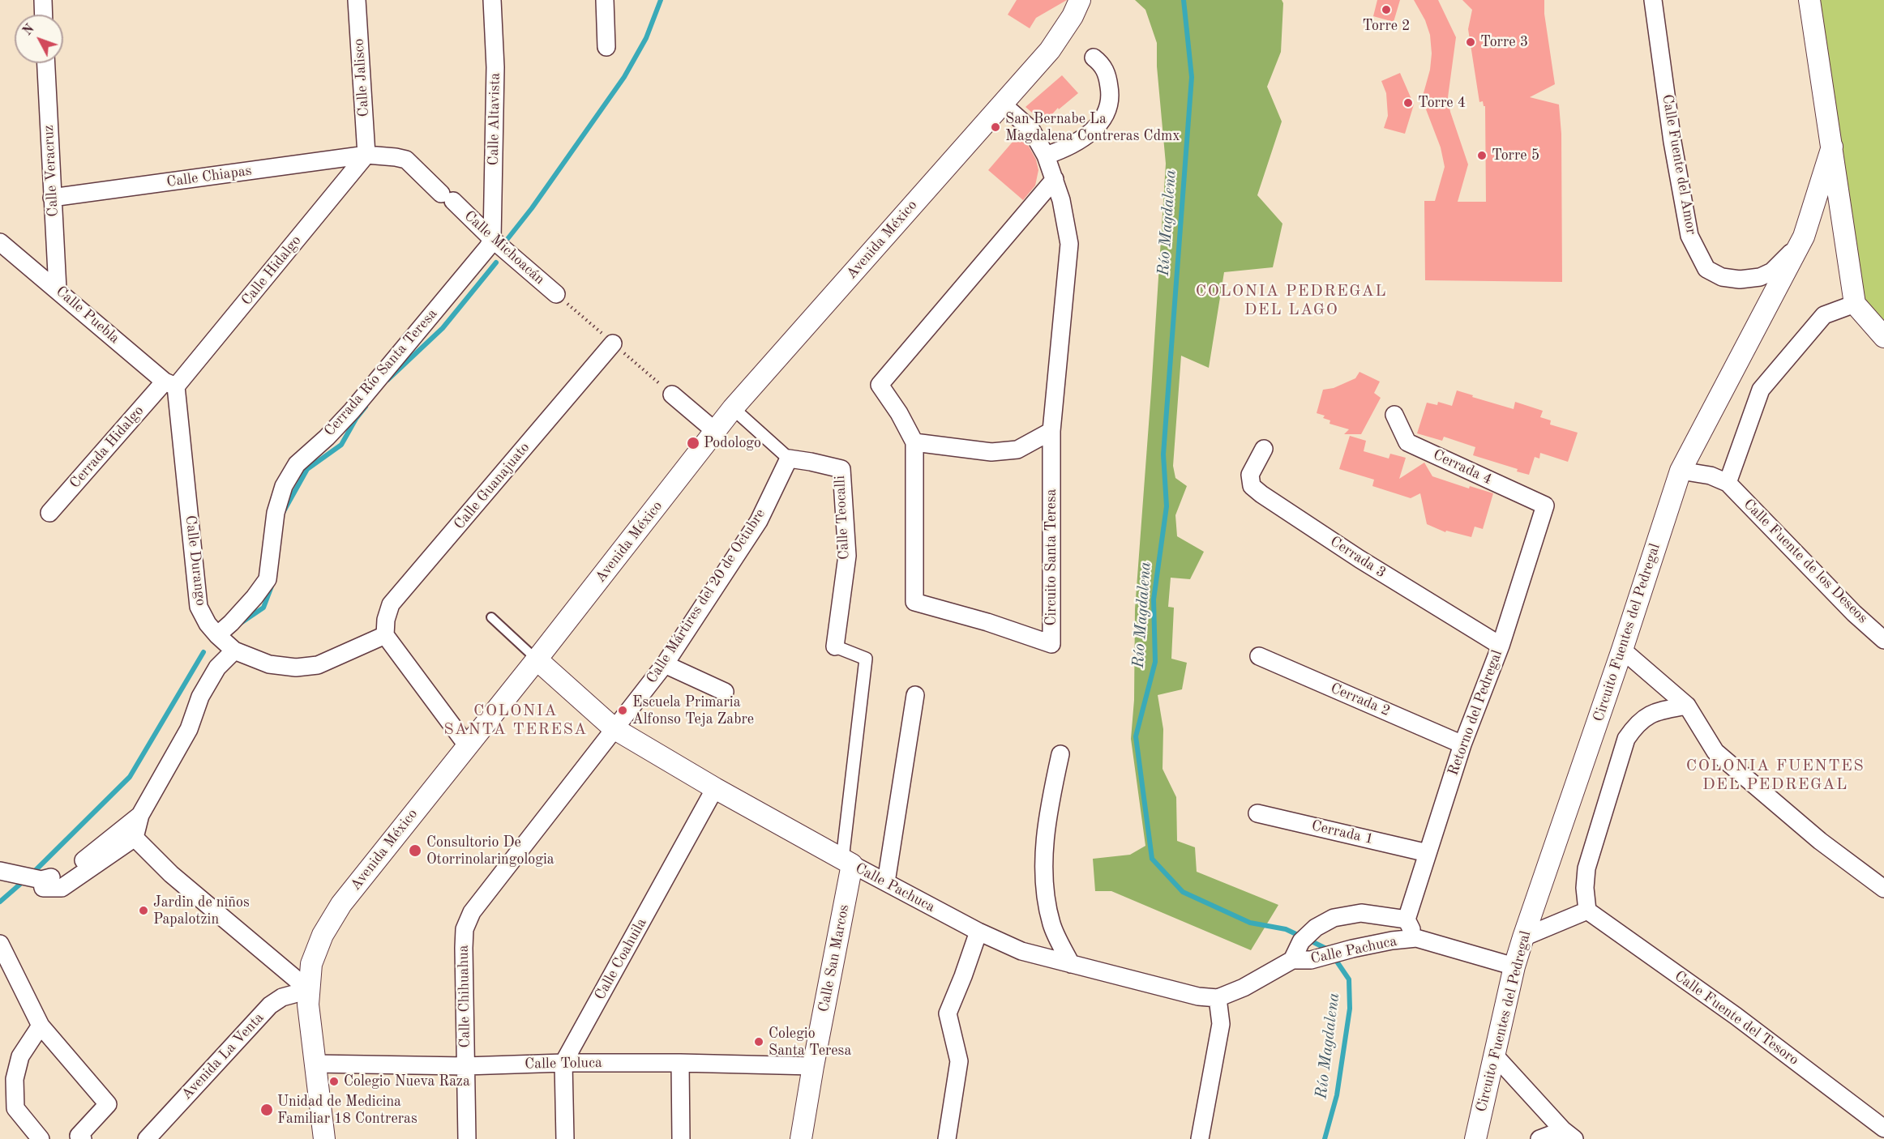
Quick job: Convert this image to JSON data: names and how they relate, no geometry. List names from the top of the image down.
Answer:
{
  "streets": {
    "street": [
      "Calle Jalisco",
      "Calle Altavista",
      "Calle Fuente del Amor",
      "Calle Veracruz",
      "Calle Chiapas",
      "Avenida México",
      "Calle Michoacán",
      "Calle Hidalgo",
      "Calle Puebla",
      "Cerrada Río Santa Teresa",
      "Cerrada Hidalgo",
      "Cerrada 4",
      "Calle Guanajuato",
      "Calle Teocalli",
      "Circuito Santa Teresa",
      "Cerrada 3",
      "Calle Durango",
      "Calle Fuente de los Deseos",
      "Calle Mártires del 20 de Octubre",
      "Circuito Fuentes del Pedregal",
      "Cerrada 2",
      "Retorno del Pedregal",
      "Cerrada 1",
      "Calle Pachuca",
      "Calle San Marcos",
      "Calle Coahuila",
      "Calle Chihuahua",
      "Calle Fuente del Tesoro",
      "Avenida La Venta",
      "Calle Toluca"
    ]
  },
  "crossings": [
    ["Calle Jalisco", "Calle Chiapas"],
    ["Calle Jalisco", "Calle Michoacán"],
    ["Calle Jalisco", "Calle Hidalgo"],
    ["Calle Altavista", "Calle Michoacán"],
    ["Calle Altavista", "Cerrada Río Santa Teresa"],
    ["Calle Fuente del Amor", "Circuito Fuentes del Pedregal"],
    ["Calle Veracruz", "Calle Chiapas"],
    ["Calle Veracruz", "Calle Puebla"],
    ["Calle Chiapas", "Calle Michoacán"],
    ["Calle Chiapas", "Calle Hidalgo"],
    ["Avenida México", "Circuito Santa Teresa"],
    ["Avenida México", "Calle Pachuca"],
    ["Avenida México", "Avenida La Venta"],
    ["Avenida México", "Calle Toluca"],
    ["Calle Michoacán", "Calle Hidalgo"],
    ["Calle Michoacán", "Cerrada Río Santa Teresa"],
    ["Calle Hidalgo", "Calle Puebla"],
    ["Calle Hidalgo", "Cerrada Hidalgo"],
    ["Calle Hidalgo", "Calle Durango"],
    ["Calle Puebla", "Cerrada Hidalgo"],
    ["Calle Puebla", "Calle Durango"],
    ["Cerrada Río Santa Teresa", "Calle Durango"],
    ["Cerrada Hidalgo", "Calle Durango"],
    ["Cerrada 4", "Retorno del Pedregal"],
    ["Calle Guanajuato", "Calle Durango"],
    ["Calle Teocalli", "Calle Mártires del 20 de Octubre"],
    ["Cerrada 3", "Retorno del Pedregal"],
    ["Calle Fuente de los Deseos", "Circuito Fuentes del Pedregal"],
    ["Calle Mártires del 20 de Octubre", "Calle Pachuca"],
    ["Calle Mártires del 20 de Octubre", "Calle Chihuahua"],
    ["Circuito Fuentes del Pedregal", "Calle Pachuca"],
    ["Cerrada 2", "Retorno del Pedregal"],
    ["Retorno del Pedregal", "Cerrada 1"],
    ["Retorno del Pedregal", "Calle Pachuca"],
    ["Calle Pachuca", "Calle San Marcos"],
    ["Calle Pachuca", "Calle Coahuila"],
    ["Calle Pachuca", "Calle Chihuahua"],
    ["Calle San Marcos", "Calle Toluca"],
    ["Calle Coahuila", "Calle Toluca"],
    ["Calle Chihuahua", "Calle Toluca"]
  ],
  "districts": ["COLONIA PEDREGAL DEL LAGO", "COLONIA SANTA TERESA", "COLONIA FUENTES DEL PEDREGAL"],
  "water": ["Río Magdalena"],
  "places": [
    "Torre 2",
    "Torre 3",
    "Torre 4",
    "San Bernabe La Magdalena Contreras Cdmx",
    "Torre 5",
    "Podologo",
    "Escuela Primaria Alfonso Teja Zabre",
    "Consultorio De Otorrinolaringologia",
    "Jardin de niños Papalotzin",
    "Colegio Santa Teresa",
    "Colegio Nueva Raza",
    "Unidad de Medicina Familiar 18 Contreras"
  ],
  "north": "top left"
}
